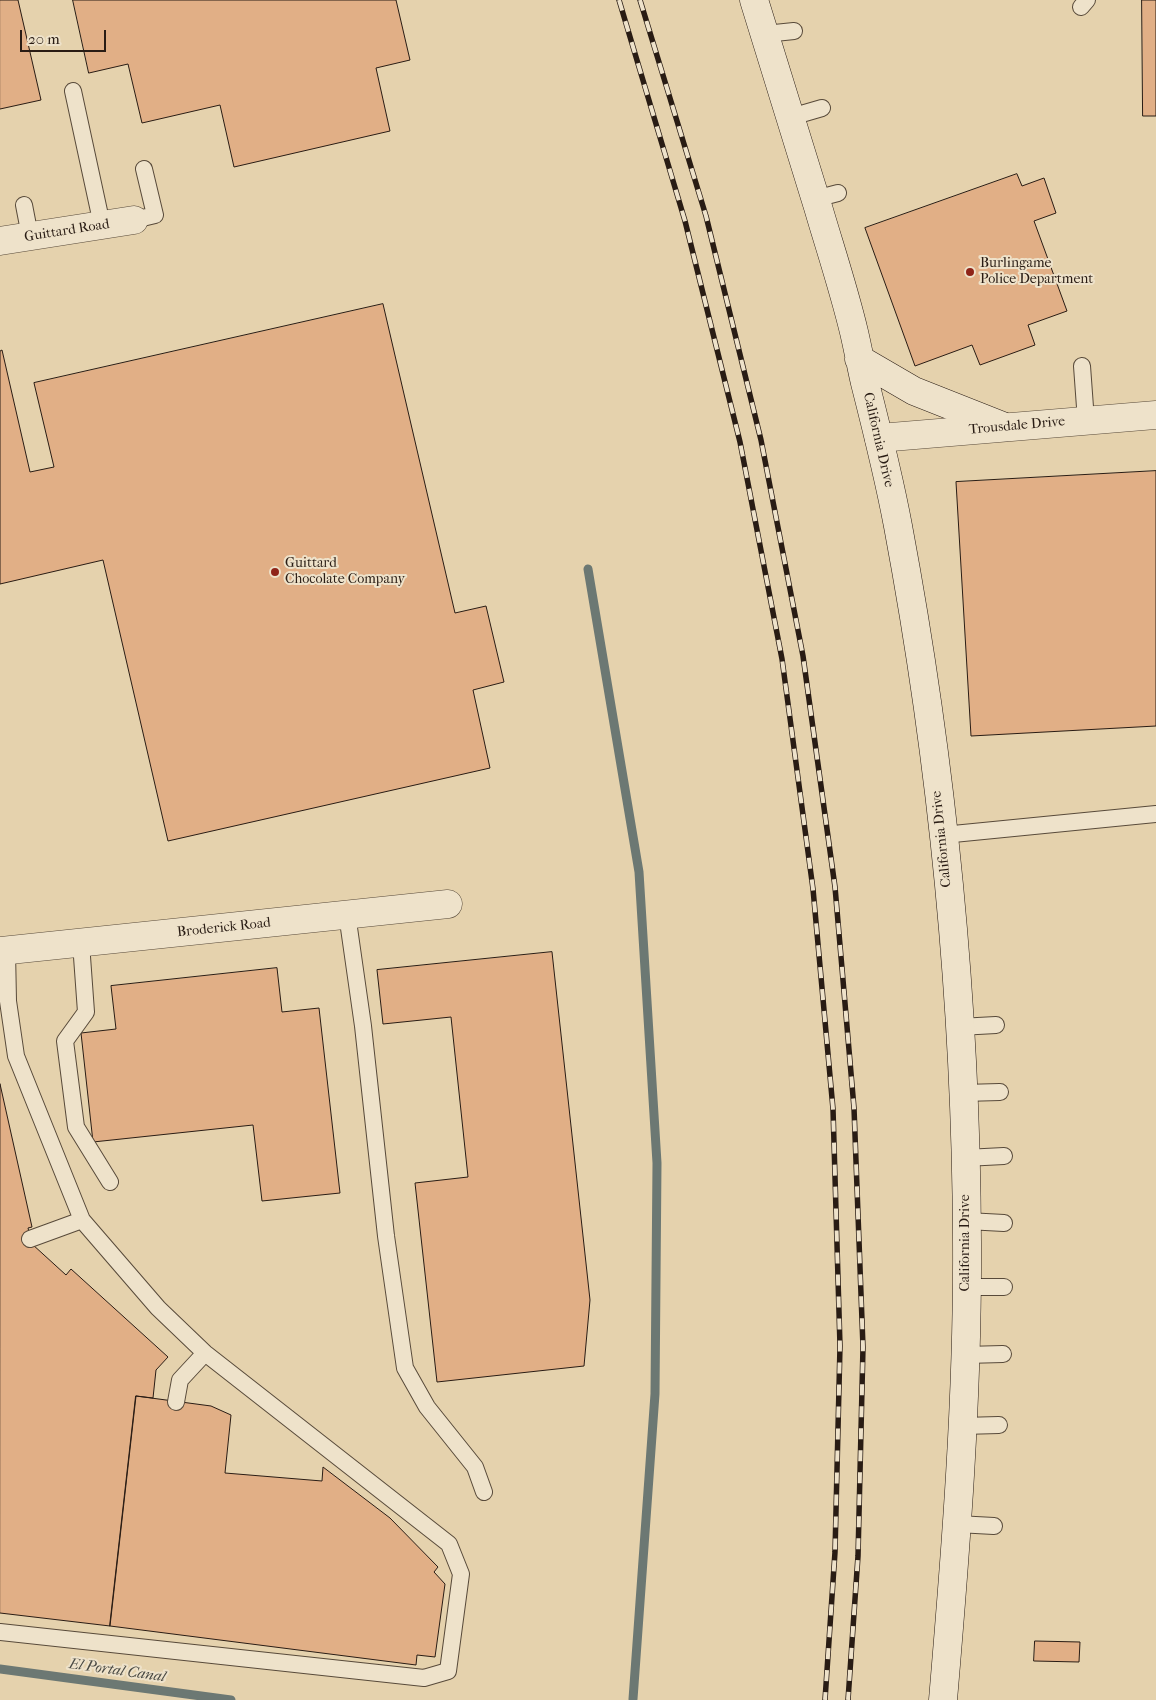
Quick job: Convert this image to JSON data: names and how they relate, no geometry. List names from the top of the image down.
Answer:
{
  "streets": {
    "street": [
      "Guittard Road",
      "Trousdale Drive",
      "California Drive",
      "Broderick Road"
    ]
  },
  "crossings": [
    ["Trousdale Drive", "California Drive"]
  ],
  "water": ["El Portal Canal"],
  "places": ["Burlingame Police Department", "Guittard Chocolate Company"],
  "scale_bar": "20 m"
}
